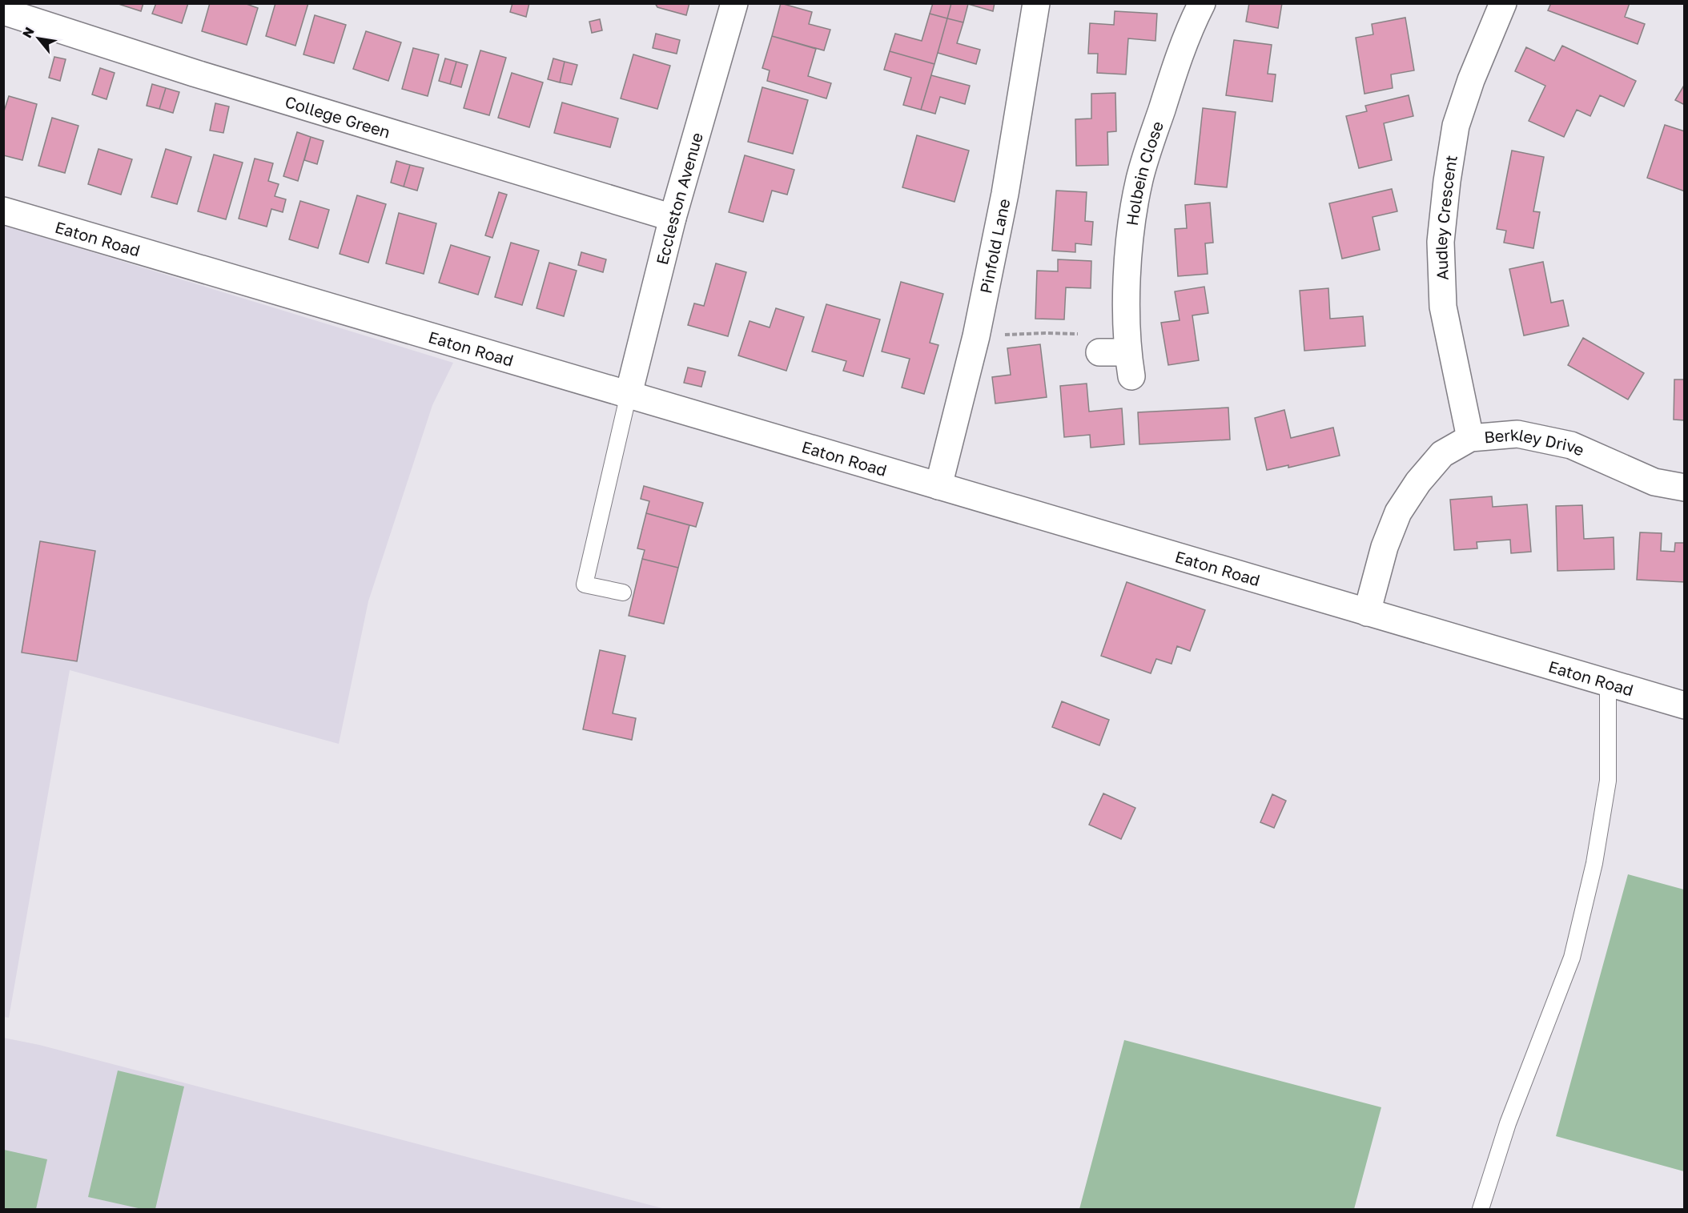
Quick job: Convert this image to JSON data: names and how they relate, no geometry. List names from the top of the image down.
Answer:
{
  "streets": {
    "street": [
      "College Green",
      "Holbein Close",
      "Eccleston Avenue",
      "Audley Crescent",
      "Eaton Road",
      "Pinfold Lane",
      "Berkley Drive"
    ]
  },
  "crossings": [
    ["College Green", "Eccleston Avenue"],
    ["Eccleston Avenue", "Eaton Road"],
    ["Audley Crescent", "Berkley Drive"],
    ["Eaton Road", "Pinfold Lane"],
    ["Eaton Road", "Berkley Drive"]
  ],
  "north": "top left"
}
